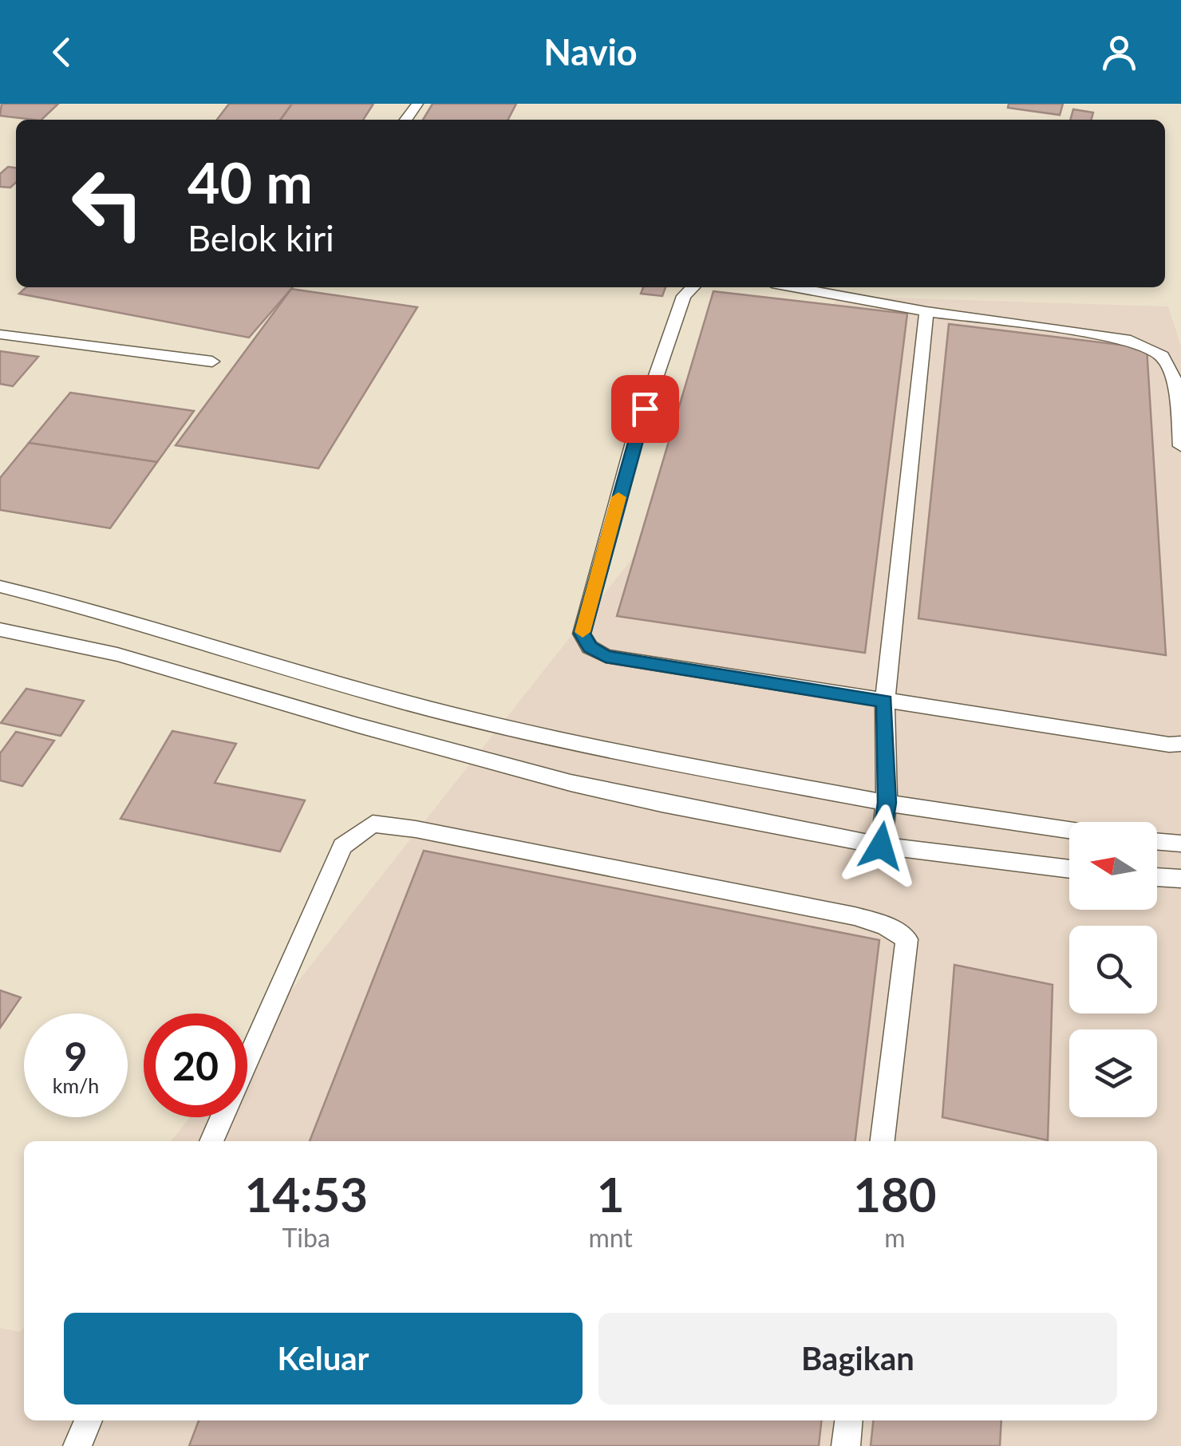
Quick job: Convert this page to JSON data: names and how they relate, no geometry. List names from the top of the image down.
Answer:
{
  "north": "left",
  "page": {
    "header": "Navio",
    "turn": ["40 m", "Belok kiri"],
    "speed": "9 km/h",
    "limit": "20",
    "eta": [
      "14:53",
      "Tiba",
      "1",
      "mnt",
      "180",
      "m"
    ],
    "buttons": ["Keluar", "Bagikan"]
  }
}
